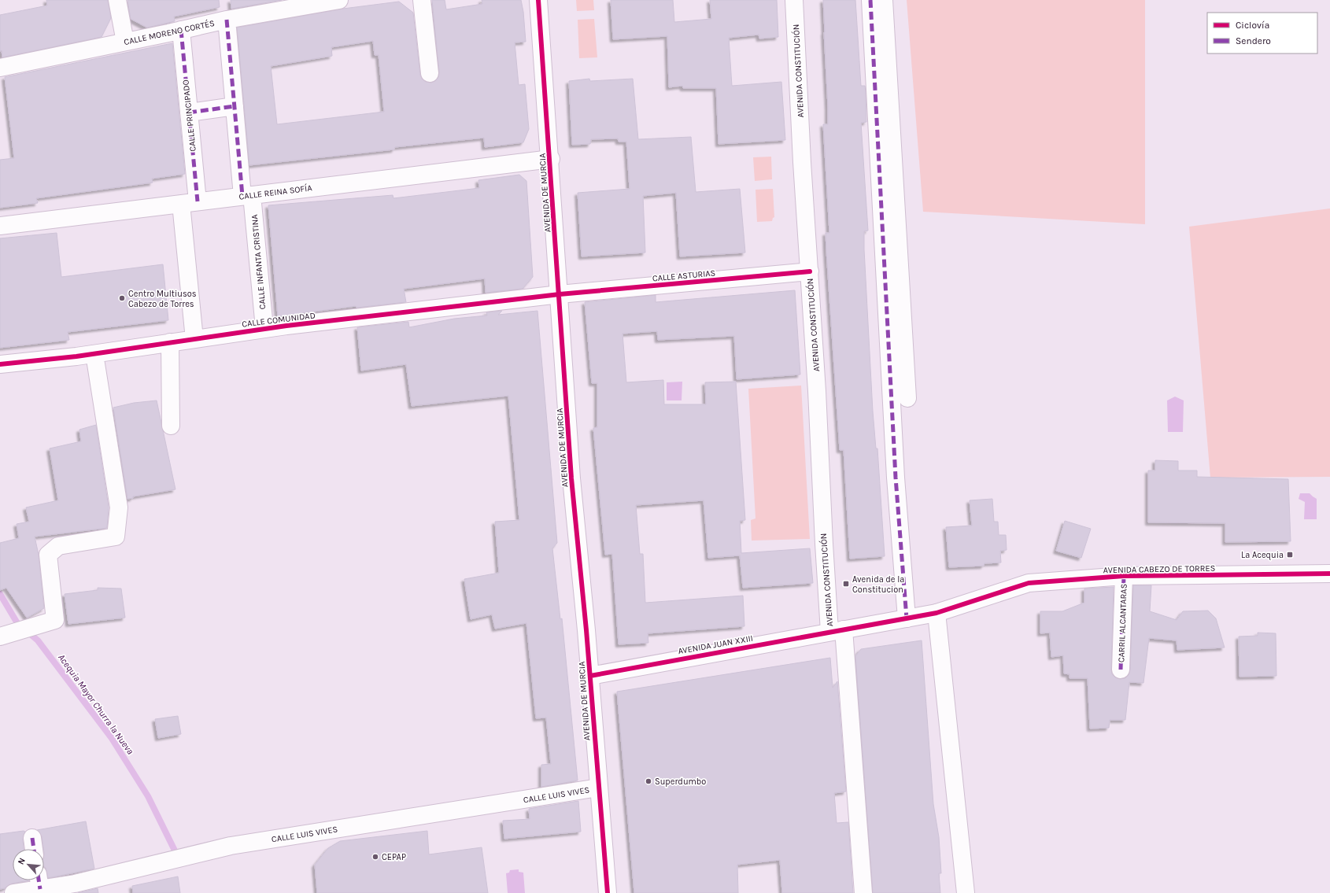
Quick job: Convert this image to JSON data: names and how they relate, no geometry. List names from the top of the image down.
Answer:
{
  "streets": {
    "street": [
      "CALLE MORENO CORTÉS",
      "AVENIDA CONSTITUCIÓN",
      "CALLE PRINCIPADO",
      "CALLE REINA SOFÍA",
      "AVENIDA DE MURCIA",
      "CALLE INFANTA CRISTINA",
      "CALLE ASTURIAS",
      "CALLE COMUNIDAD",
      "AVENIDA CABEZO DE TORRES",
      "CARRIL ALCANTARAS",
      "AVENIDA JUAN XXIII",
      "CALLE LUIS VIVES"
    ]
  },
  "crossings": [
    ["CALLE MORENO CORTÉS", "CALLE PRINCIPADO"],
    ["CALLE MORENO CORTÉS", "CALLE INFANTA CRISTINA"],
    ["AVENIDA CONSTITUCIÓN", "CALLE ASTURIAS"],
    ["AVENIDA CONSTITUCIÓN", "AVENIDA CABEZO DE TORRES"],
    ["AVENIDA CONSTITUCIÓN", "AVENIDA JUAN XXIII"],
    ["CALLE PRINCIPADO", "CALLE REINA SOFÍA"],
    ["CALLE PRINCIPADO", "CALLE COMUNIDAD"],
    ["CALLE REINA SOFÍA", "AVENIDA DE MURCIA"],
    ["CALLE REINA SOFÍA", "CALLE INFANTA CRISTINA"],
    ["AVENIDA DE MURCIA", "CALLE ASTURIAS"],
    ["AVENIDA DE MURCIA", "CALLE COMUNIDAD"],
    ["AVENIDA DE MURCIA", "AVENIDA JUAN XXIII"],
    ["AVENIDA DE MURCIA", "CALLE LUIS VIVES"],
    ["CALLE INFANTA CRISTINA", "CALLE COMUNIDAD"],
    ["CALLE ASTURIAS", "CALLE COMUNIDAD"],
    ["AVENIDA CABEZO DE TORRES", "CARRIL ALCANTARAS"],
    ["AVENIDA CABEZO DE TORRES", "AVENIDA JUAN XXIII"]
  ],
  "water": ["Acequia Mayor Churra la Nueva"],
  "places": {
    "other": ["Centro Multiusos Cabezo de Torres", "Superdumbo", "CEPAP"],
    "transit": ["La Acequia", "Avenida de la Constitucion"]
  },
  "legend": ["Ciclovía", "Sendero"],
  "north": "top left"
}
